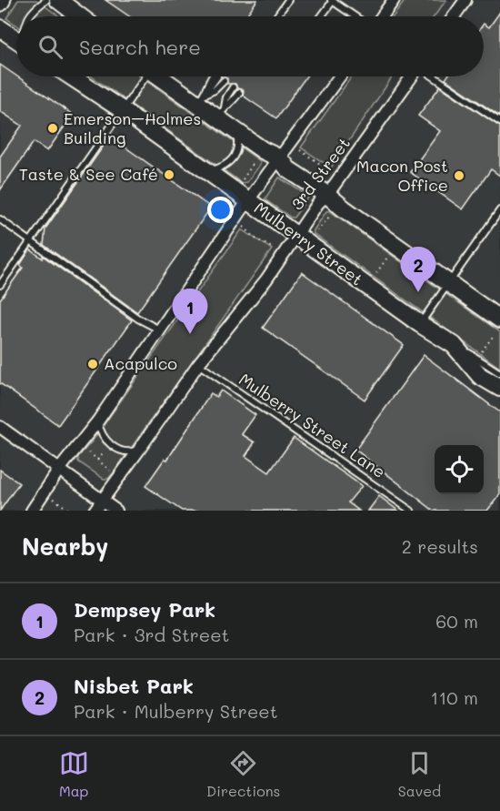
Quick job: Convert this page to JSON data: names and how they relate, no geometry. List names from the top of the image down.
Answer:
{
  "streets": {
    "main road": ["Mulberry Street"],
    "street": ["3rd Street"],
    "lane": ["Mulberry Street Lane"]
  },
  "crossings": [
    ["3rd Street", "Mulberry Street"],
    ["3rd Street", "Mulberry Street Lane"]
  ],
  "places": [
    "Emerson–Holmes Building",
    "Taste & See Café",
    "Macon Post Office",
    "Acapulco"
  ],
  "page": {
    "search": "Search here",
    "pins": ["2", "1"],
    "heading": ["Nearby", "2 results"],
    "list": [
      {
        "mark": "1",
        "name": "Dempsey Park",
        "note": "Park · 3rd Street",
        "value": "60 m"
      },
      {
        "mark": "2",
        "name": "Nisbet Park",
        "note": "Park · Mulberry Street",
        "value": "110 m"
      }
    ],
    "nav": ["Map", "Directions", "Saved"]
  }
}
